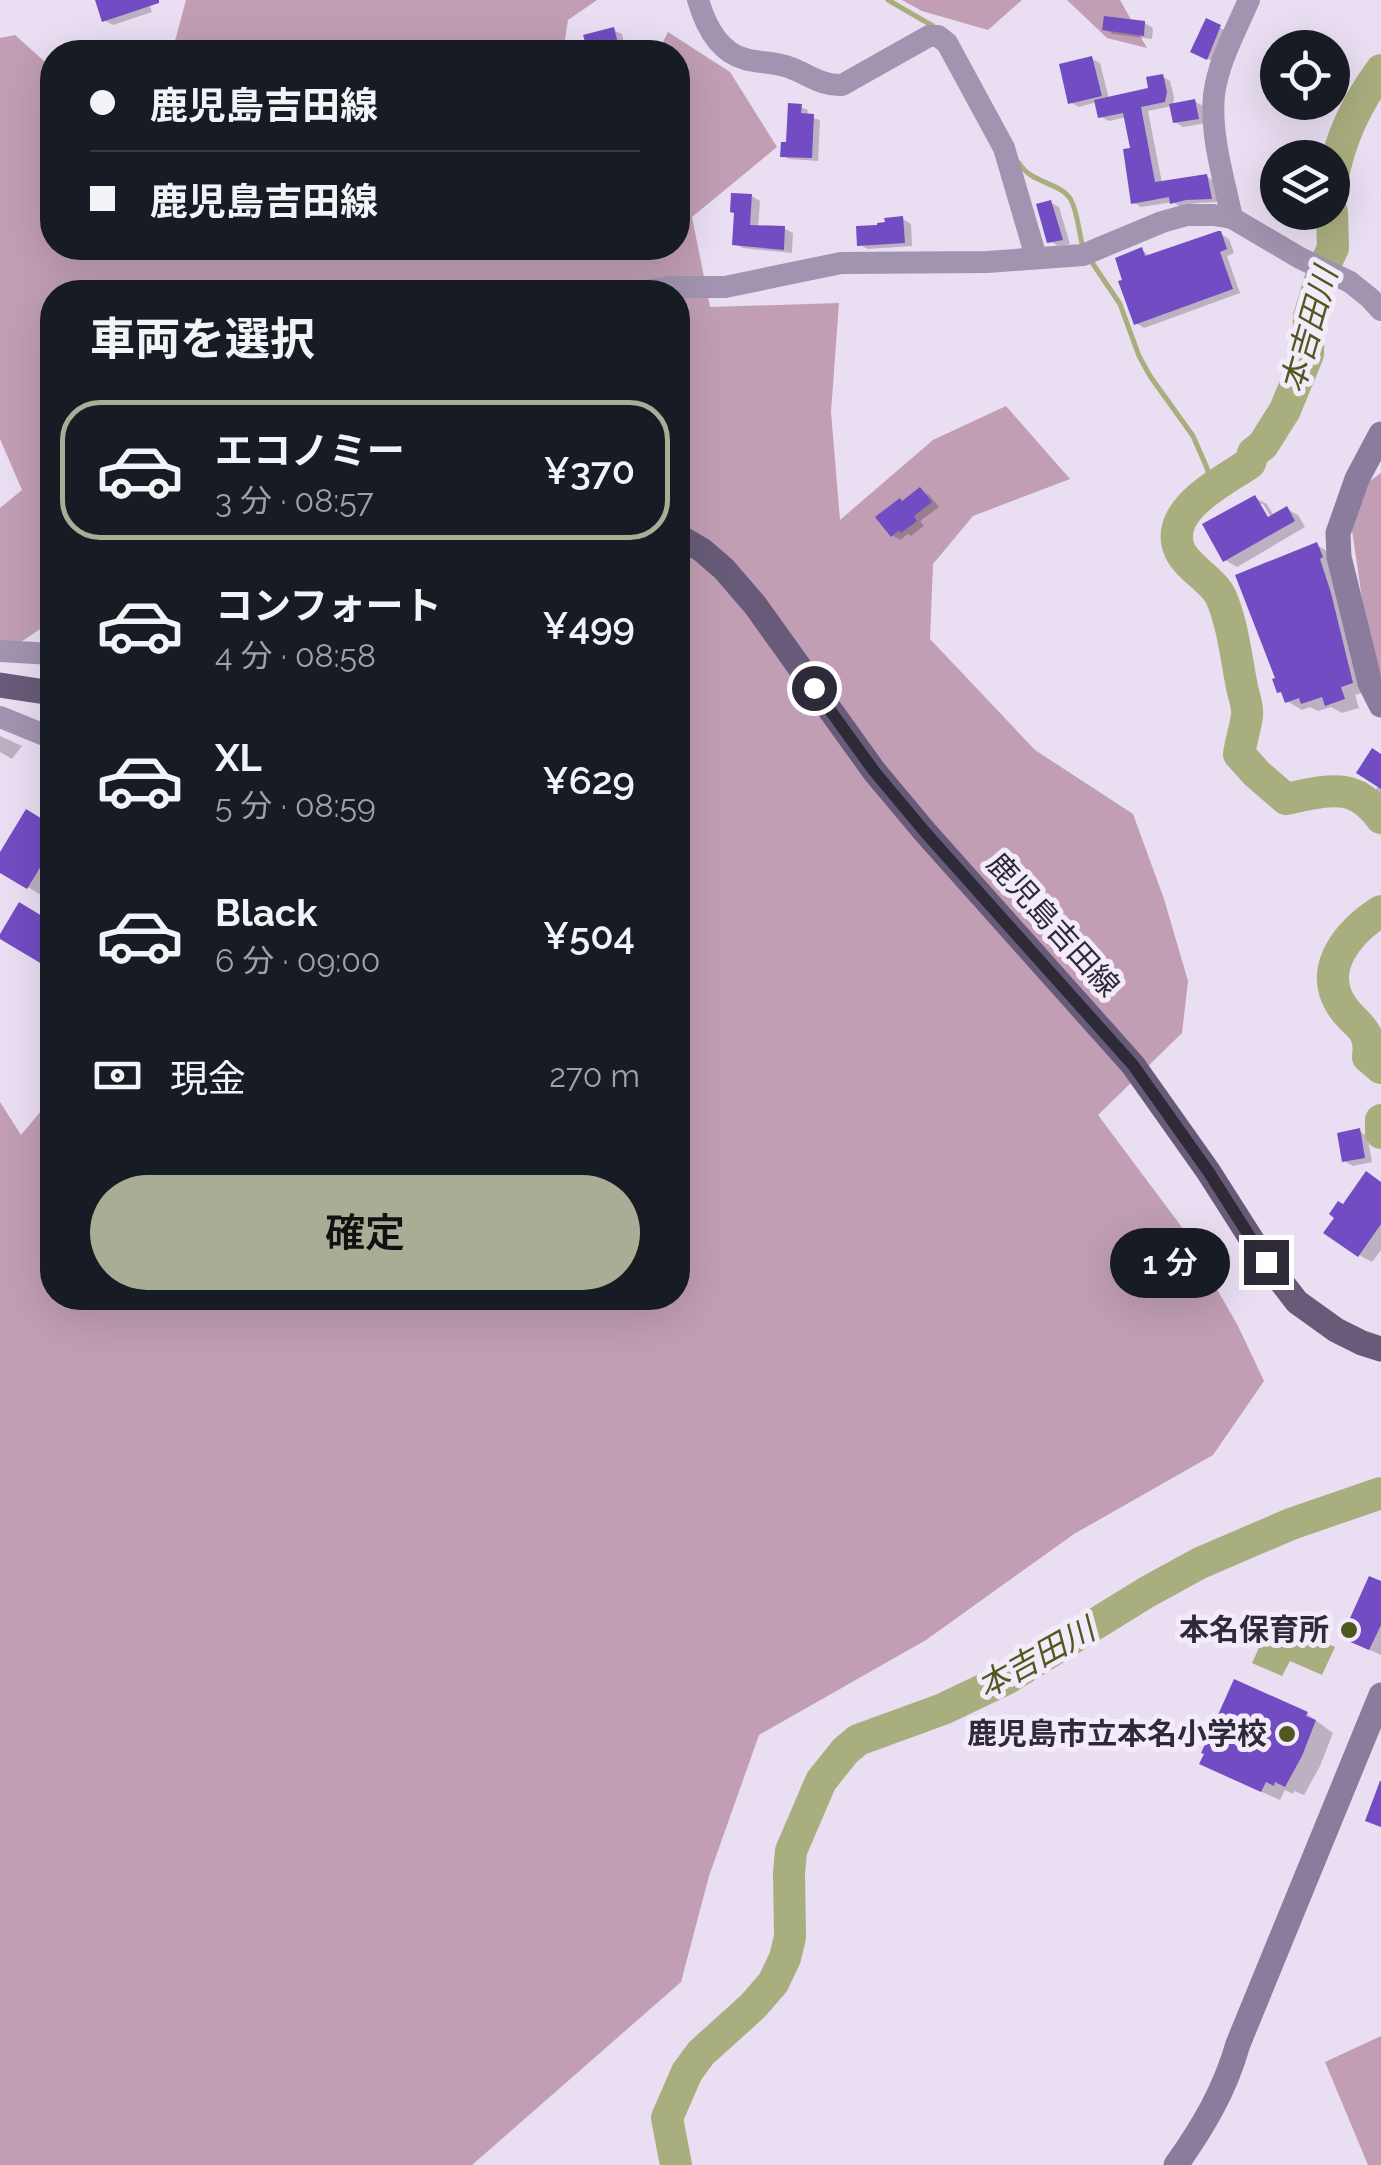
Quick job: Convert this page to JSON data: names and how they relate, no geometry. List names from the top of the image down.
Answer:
{
  "streets": {
    "main road": ["鹿児島吉田線"]
  },
  "water": ["本吉田川"],
  "places": ["本名保育所", "鹿児島市立本名小学校"],
  "page": {
    "banner": ["鹿児島吉田線", "鹿児島吉田線"],
    "heading": "車両を選択",
    "list": [
      {
        "name": "エコノミー",
        "note": "3 分 · 08:57",
        "value": "¥370"
      },
      {
        "name": "コンフォート",
        "note": "4 分 · 08:58",
        "value": "¥499"
      },
      {
        "name": "XL",
        "note": "5 分 · 08:59",
        "value": "¥629"
      },
      {
        "name": "Black",
        "note": "6 分 · 09:00",
        "value": "¥504"
      }
    ],
    "pay": ["現金", "270 m"],
    "buttons": "確定",
    "bubble": "1 分"
  }
}
